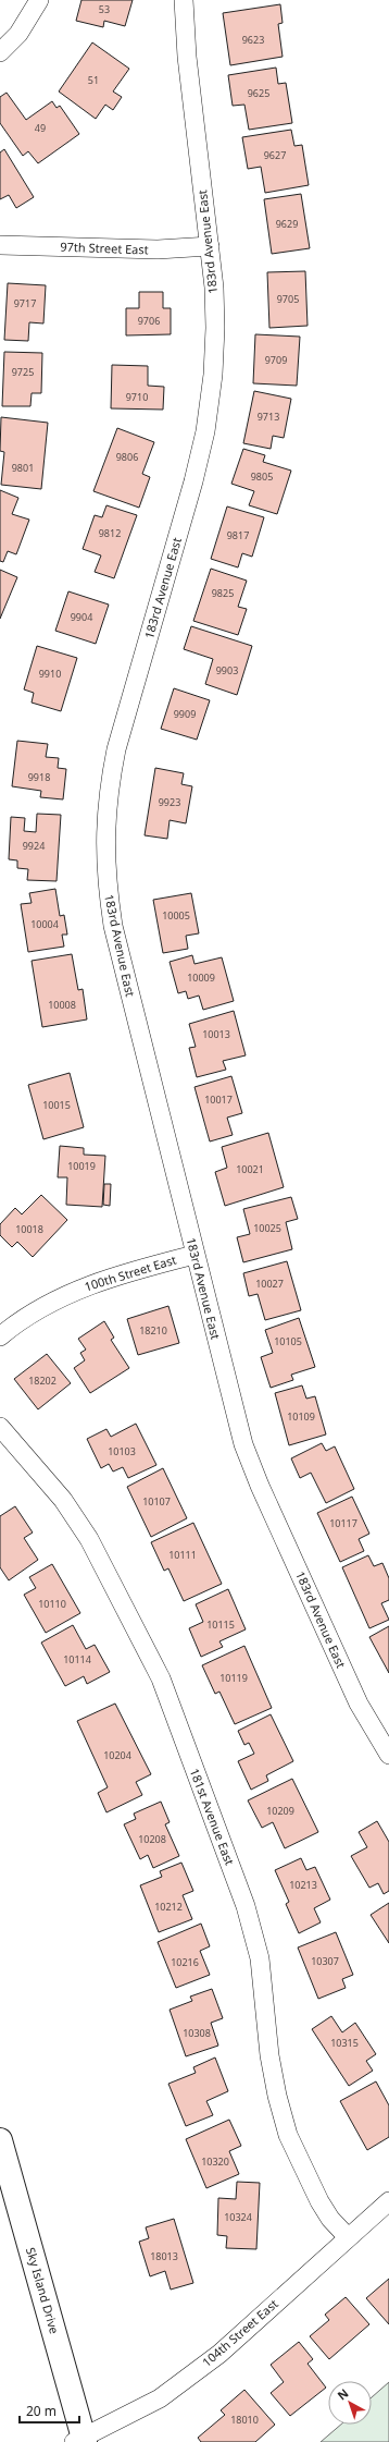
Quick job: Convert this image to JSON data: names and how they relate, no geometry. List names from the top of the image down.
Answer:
{
  "streets": {
    "street": [
      "183rd Avenue East",
      "97th Street East",
      "100th Street East",
      "181st Avenue East",
      "Sky Island Drive",
      "104th Street East"
    ]
  },
  "crossings": [
    ["183rd Avenue East", "97th Street East"],
    ["183rd Avenue East", "100th Street East"],
    ["181st Avenue East", "104th Street East"],
    ["Sky Island Drive", "104th Street East"]
  ],
  "house_numbers": [
    "53",
    "9623",
    "51",
    "9625",
    "49",
    "9627",
    "9629",
    "9705",
    "9717",
    "9706",
    "9709",
    "9725",
    "9710",
    "9713",
    "9806",
    "9801",
    "9805",
    "9812",
    "9817",
    "9825",
    "9904",
    "9903",
    "9910",
    "9909",
    "9918",
    "9923",
    "9924",
    "10005",
    "10004",
    "10009",
    "10008",
    "10013",
    "10017",
    "10015",
    "10019",
    "10021",
    "10025",
    "10018",
    "10027",
    "18210",
    "10105",
    "18202",
    "10109",
    "10103",
    "10107",
    "10117",
    "10111",
    "10110",
    "10115",
    "10114",
    "10119",
    "10204",
    "10209",
    "10208",
    "10213",
    "10212",
    "10307",
    "10216",
    "10308",
    "10315",
    "10320",
    "10324",
    "18013",
    "18010"
  ],
  "scale_bar": "20 m",
  "north": "top left"
}
